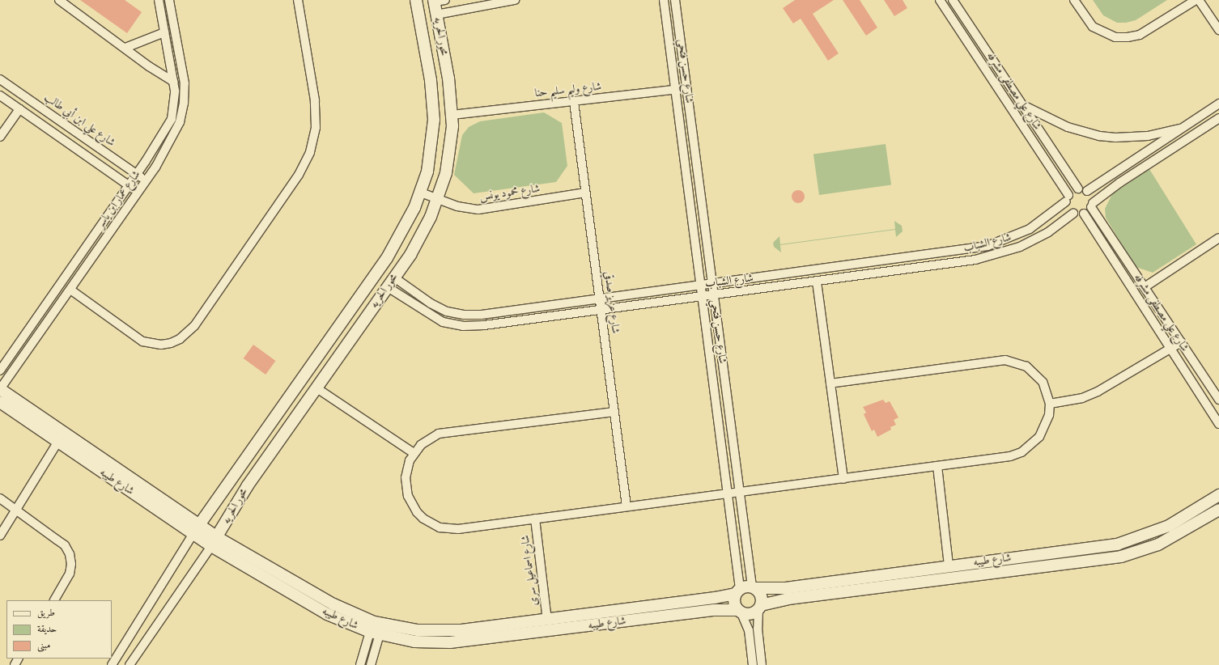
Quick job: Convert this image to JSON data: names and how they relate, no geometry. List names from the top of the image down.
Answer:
{
  "streets": {
    "main road": ["محور الحريه", "شارع طيبه"],
    "street": [
      "شارع حسن فتحي",
      "شارع وليم سليم حنا",
      "شارع علي مصطفى مشرفه",
      "شارع علي ابن أبي طالب",
      "شارع محمود يونس",
      "شارع عمار ابن ياسر",
      "شارع الشباب",
      "شارع عزيز صدقي",
      "شارع اسماعيل سرى"
    ]
  },
  "crossings": [
    ["محور الحريه", "شارع وليم سليم حنا"],
    ["محور الحريه", "شارع محمود يونس"],
    ["محور الحريه", "شارع الشباب"],
    ["محور الحريه", "شارع طيبه"],
    ["شارع حسن فتحي", "شارع وليم سليم حنا"],
    ["شارع حسن فتحي", "شارع الشباب"],
    ["شارع حسن فتحي", "شارع طيبه"],
    ["شارع وليم سليم حنا", "شارع عزيز صدقي"],
    ["شارع علي مصطفى مشرفه", "شارع الشباب"],
    ["شارع علي ابن أبي طالب", "شارع عمار ابن ياسر"],
    ["شارع محمود يونس", "شارع عزيز صدقي"],
    ["شارع عمار ابن ياسر", "شارع طيبه"],
    ["شارع الشباب", "شارع عزيز صدقي"],
    ["شارع طيبه", "شارع اسماعيل سرى"]
  ],
  "legend": ["طريق", "حديقة", "مبنى"]
}
